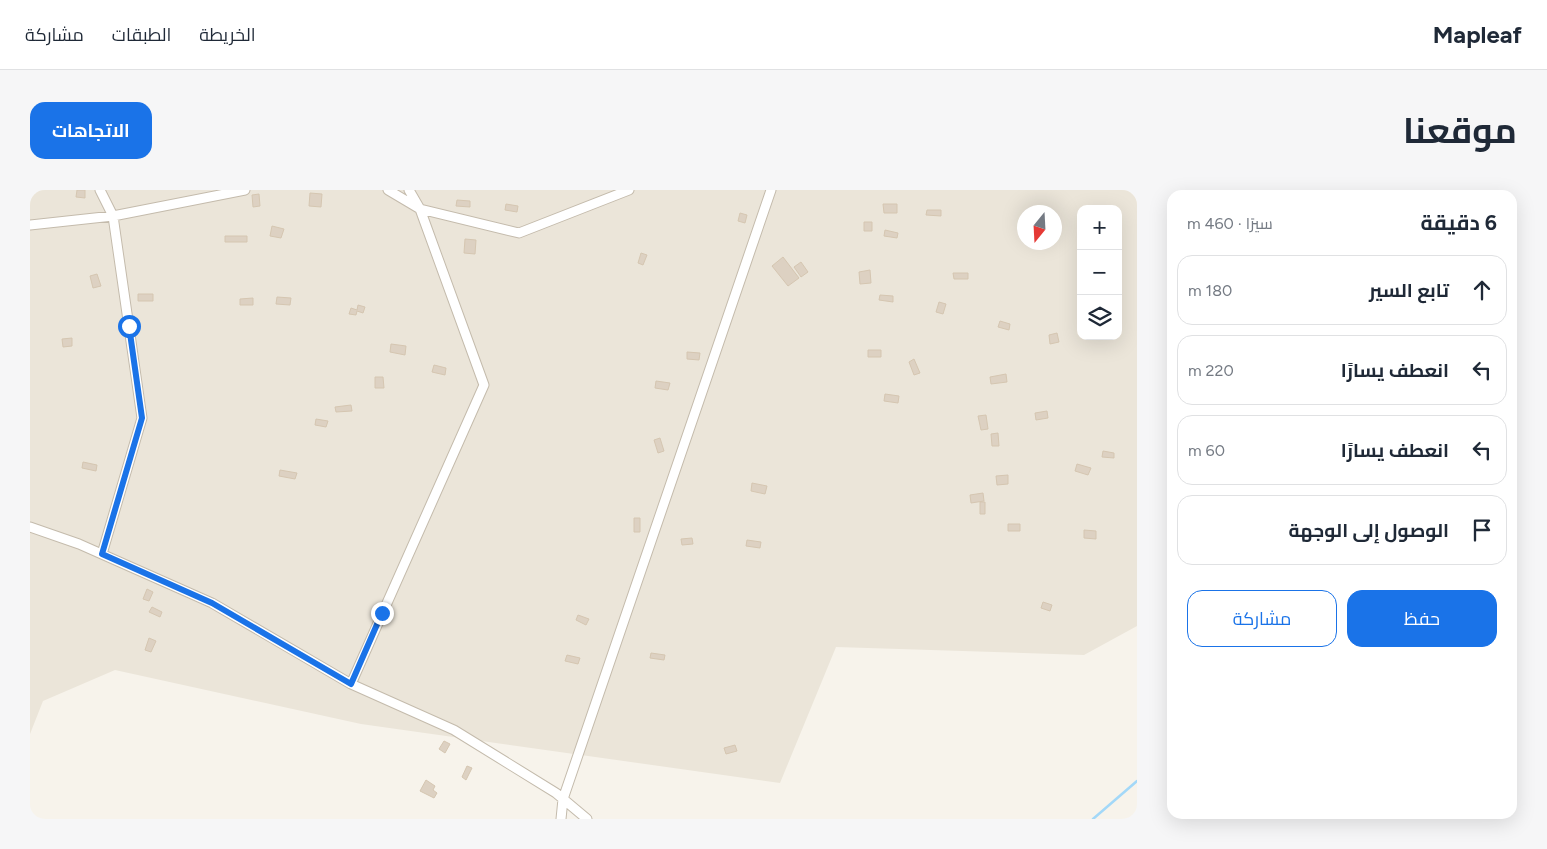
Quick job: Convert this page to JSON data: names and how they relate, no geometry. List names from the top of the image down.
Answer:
{
  "north": "bottom",
  "page": {
    "header": "Mapleaf",
    "nav": ["الخريطة", "الطبقات", "مشاركة"],
    "title": "موقعنا",
    "buttons": [
      "الاتجاهات",
      ["حفظ", "مشاركة"]
    ],
    "heading": ["6 دقيقة", "سيرًا · 460 m"],
    "map_buttons": ["+", "−"],
    "list": [
      ["تابع السير", "180 m"],
      ["انعطف يسارًا", "220 m"],
      ["انعطف يسارًا", "60 m"],
      "الوصول إلى الوجهة"
    ]
  }
}
